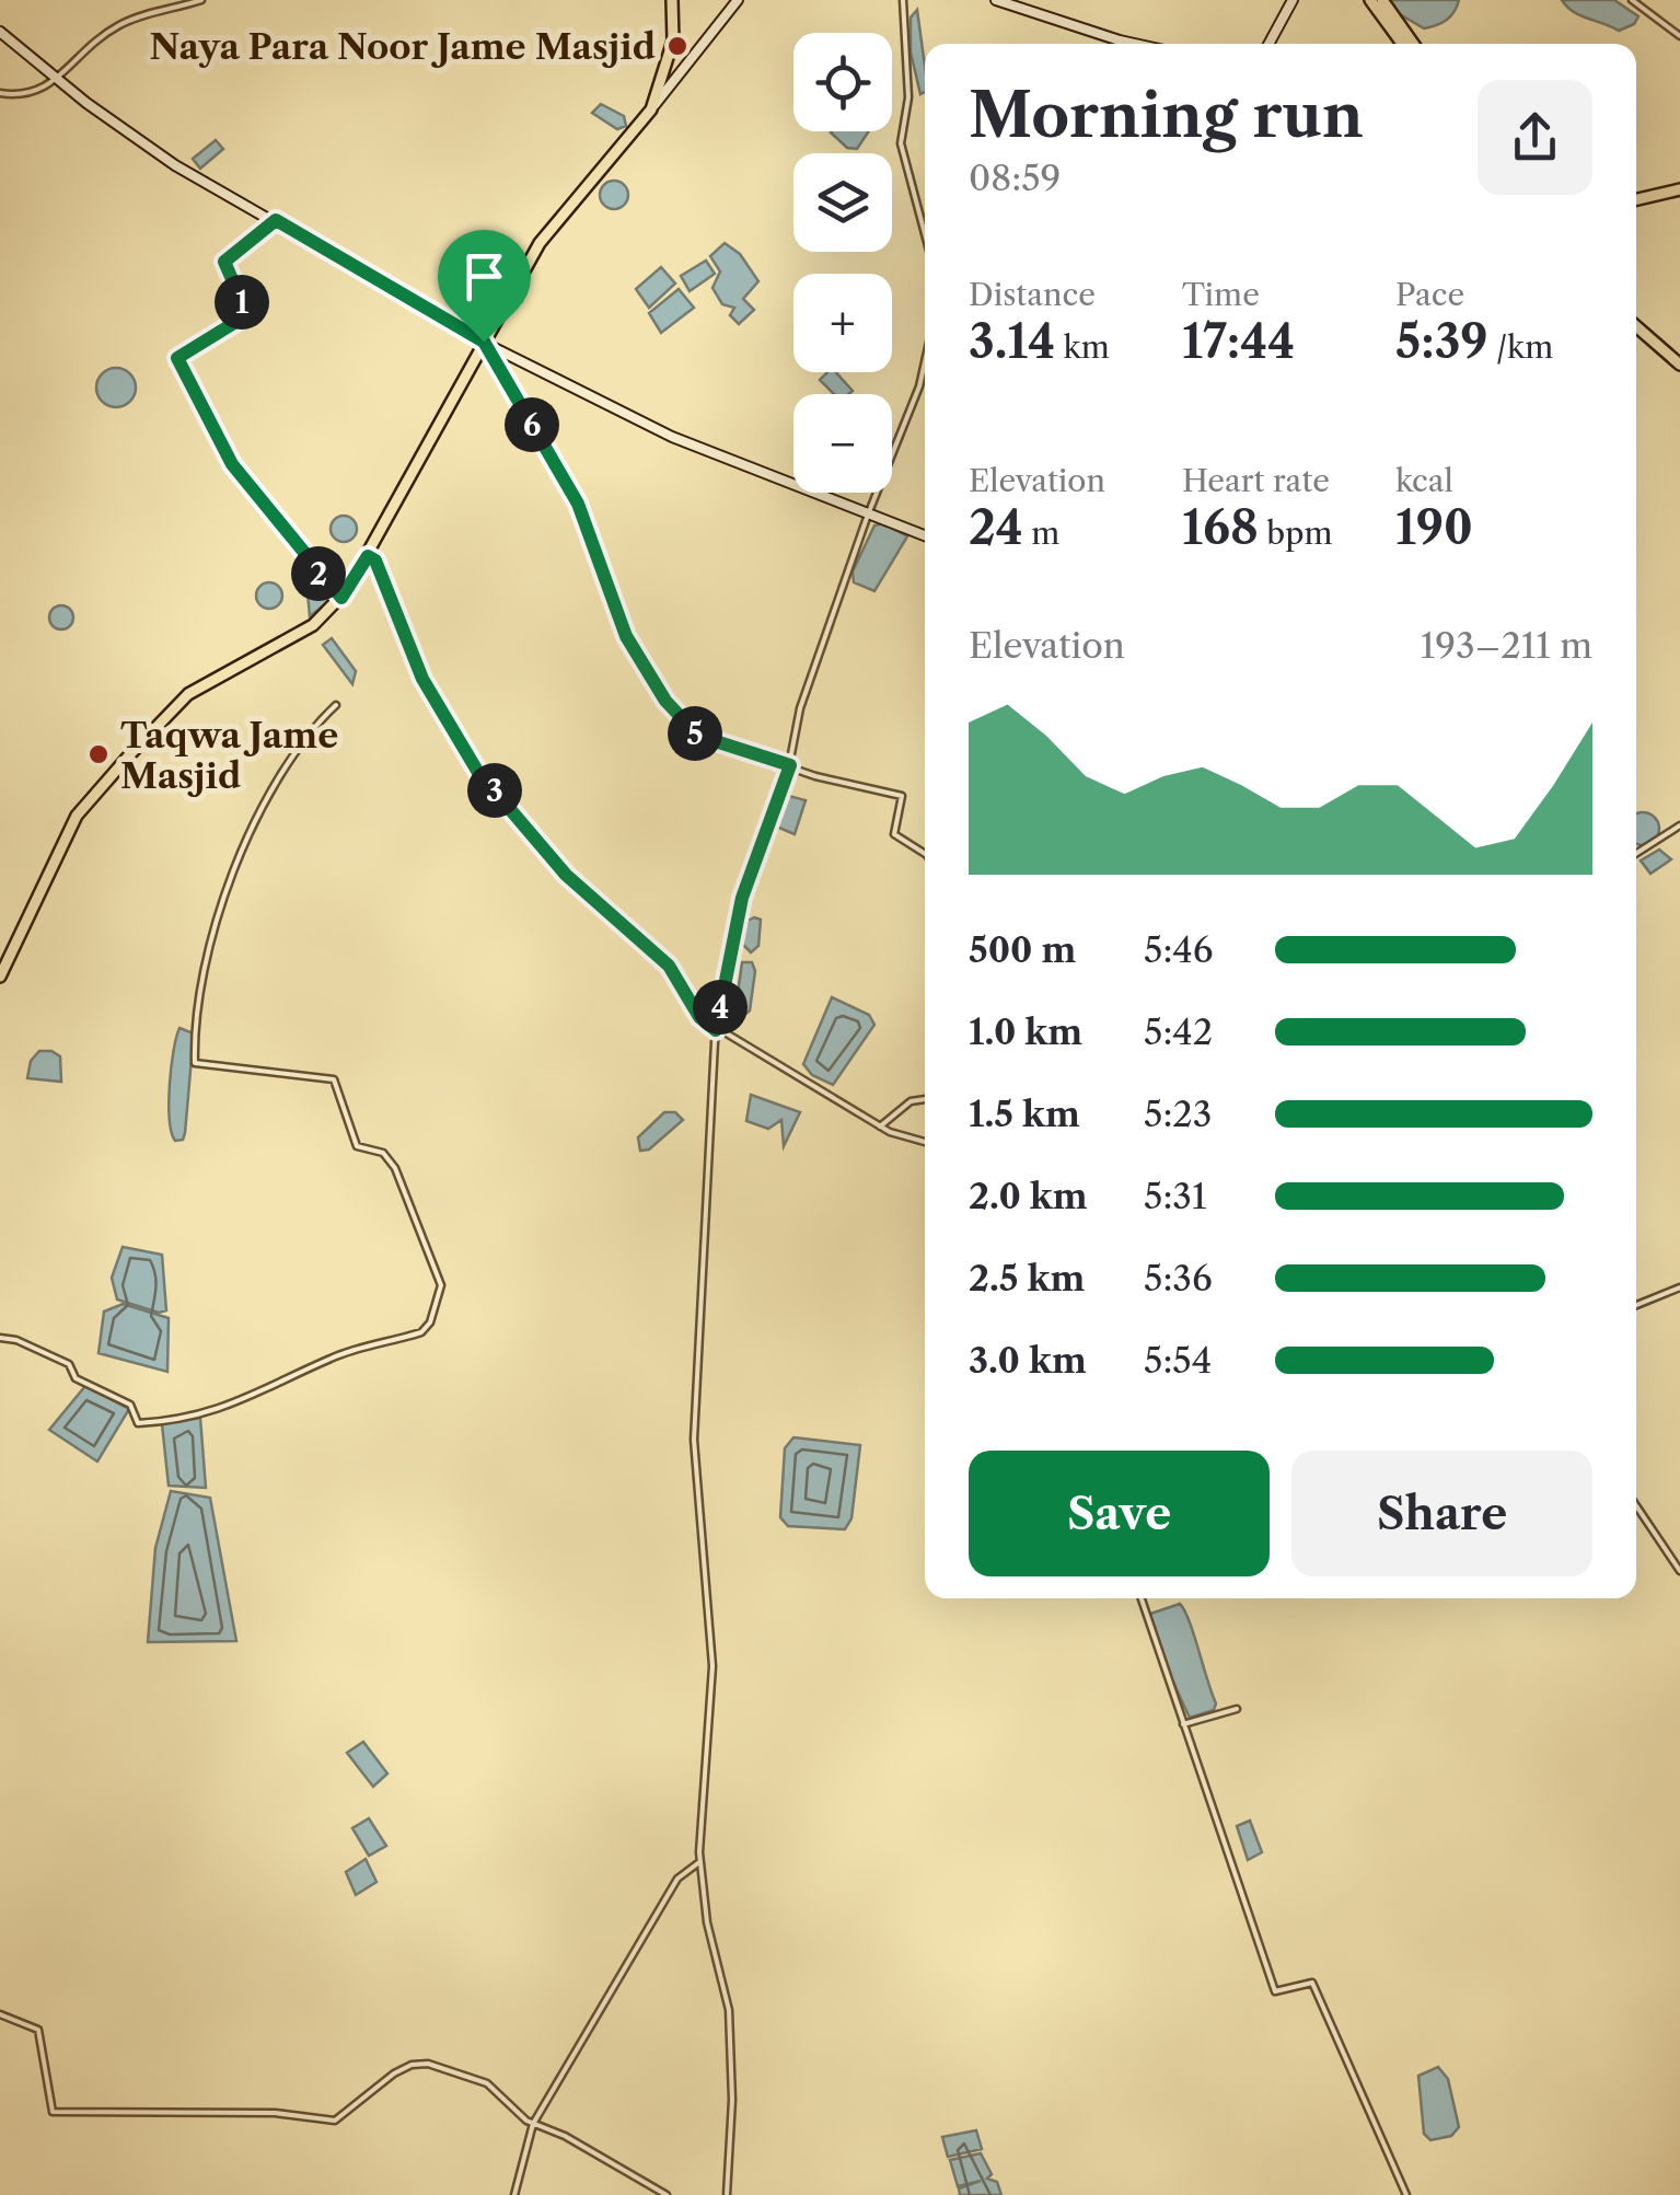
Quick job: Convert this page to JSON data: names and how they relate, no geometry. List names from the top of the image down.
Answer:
{
  "places": ["Naya Para Noor Jame Masjid", "Taqwa Jame Masjid"],
  "page": {
    "map_buttons": ["+", "−"],
    "heading": ["Morning run", "08:59"],
    "stats": [
      ["Distance", "3.14 km"],
      ["Time", "17:44"],
      ["Pace", "5:39 /km"],
      ["Elevation", "24 m"],
      ["Heart rate", "168 bpm"],
      ["kcal", "190"]
    ],
    "pins": [
      "1",
      "6",
      "2",
      "5",
      "3",
      "4"
    ],
    "chart": ["Elevation", "193–211 m"],
    "list": [
      {
        "name": "500 m",
        "note": "5:46"
      },
      {
        "name": "1.0 km",
        "note": "5:42"
      },
      {
        "name": "1.5 km",
        "note": "5:23"
      },
      {
        "name": "2.0 km",
        "note": "5:31"
      },
      {
        "name": "2.5 km",
        "note": "5:36"
      },
      {
        "name": "3.0 km",
        "note": "5:54"
      }
    ],
    "buttons": ["Save", "Share"]
  }
}
